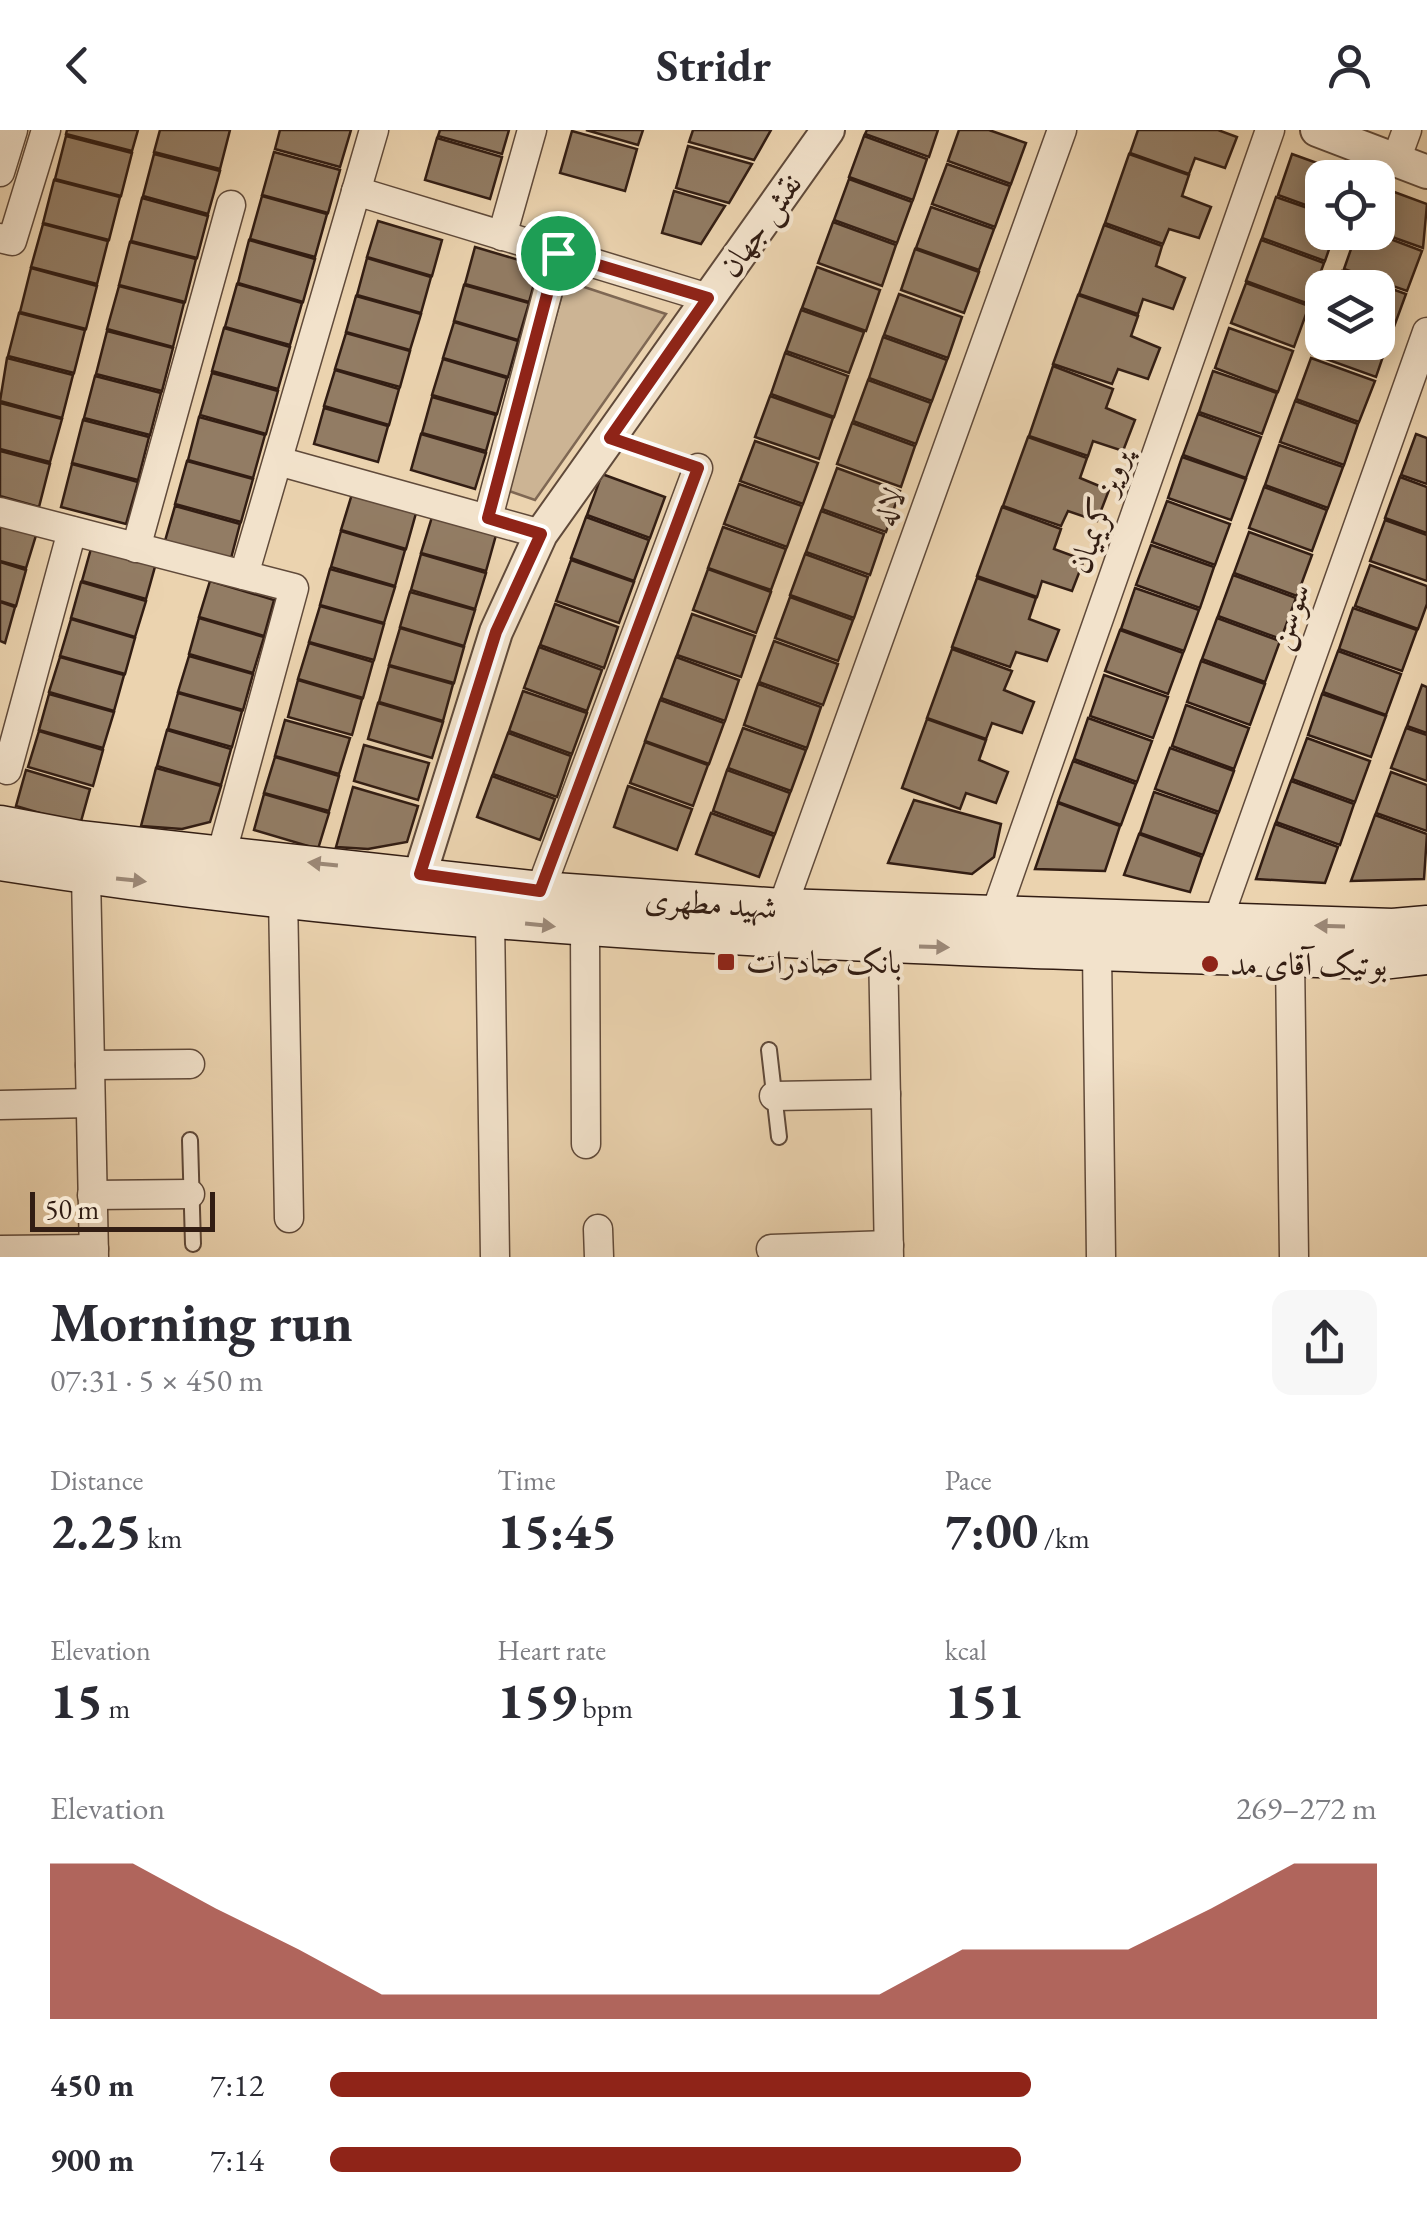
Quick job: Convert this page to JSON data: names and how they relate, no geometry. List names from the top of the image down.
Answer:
{
  "streets": {
    "main road": ["شهید مطهری"],
    "street": [
      "نقش جهان",
      "لاله",
      "پرویز کریمیان",
      "سوسن"
    ]
  },
  "crossings": [
    ["نقش جهان", "شهید مطهری"],
    ["لاله", "شهید مطهری"],
    ["پرویز کریمیان", "شهید مطهری"],
    ["سوسن", "شهید مطهری"]
  ],
  "places": {
    "transit": ["بانک صادرات"],
    "other": ["بوتیک آقای مد"]
  },
  "scale_bar": "50 m",
  "page": {
    "header": "Stridr",
    "scale": "50 m",
    "heading": ["Morning run", "07:31 · 5 × 450 m"],
    "stats": [
      ["Distance", "2.25 km"],
      ["Time", "15:45"],
      ["Pace", "7:00 /km"],
      ["Elevation", "15 m"],
      ["Heart rate", "159 bpm"],
      ["kcal", "151"]
    ],
    "chart": ["Elevation", "269–272 m"],
    "list": [
      {
        "name": "450 m",
        "note": "7:12"
      },
      {
        "name": "900 m",
        "note": "7:14"
      }
    ]
  }
}
